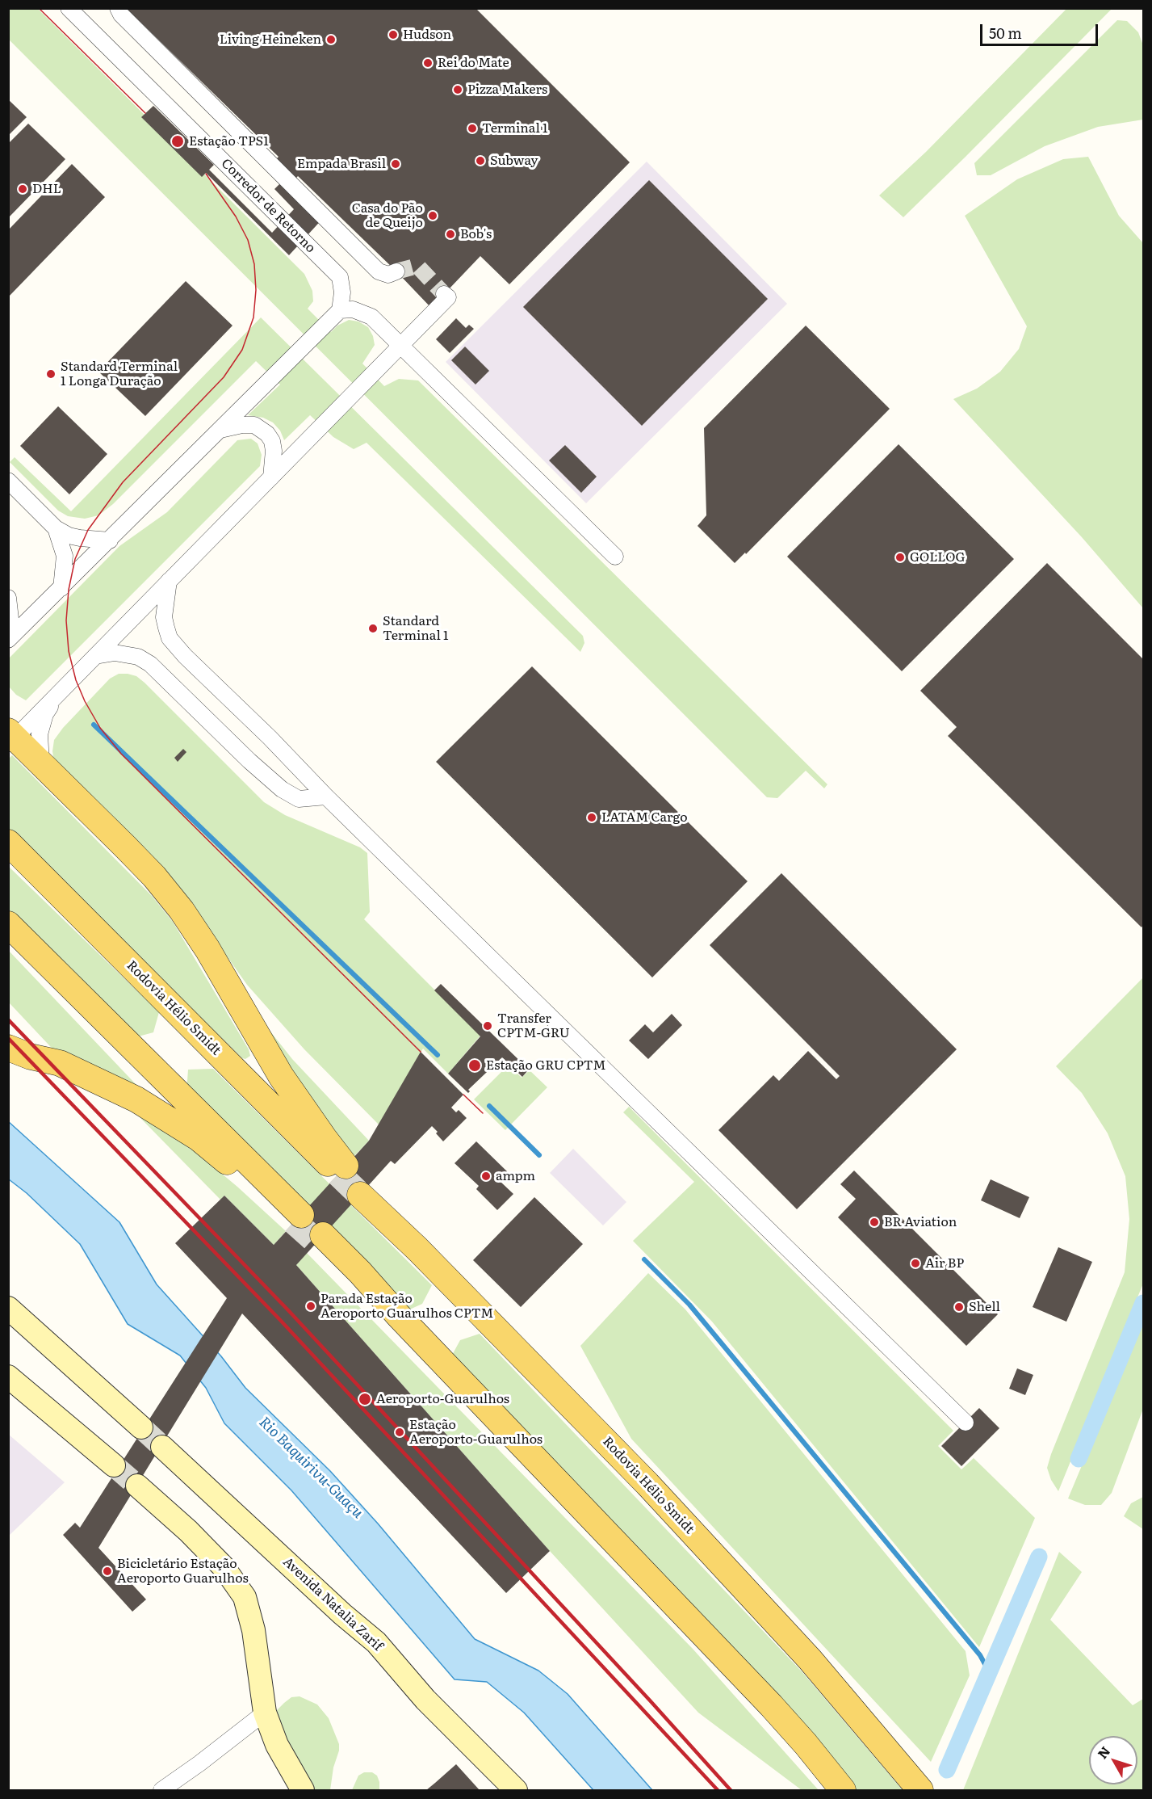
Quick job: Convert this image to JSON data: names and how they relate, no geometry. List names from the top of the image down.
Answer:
{
  "streets": {
    "main road": ["Rodovia Hélio Smidt", "Avenida Natalia Zarif"],
    "street": ["Corredor de Retorno"]
  },
  "water": ["Rio Baquirivu-Guaçu"],
  "places": [
    "Hudson",
    "Living Heineken",
    "Rei do Mate",
    "Pizza Makers",
    "Terminal 1",
    "Estação TPS1",
    "Subway",
    "Empada Brasil",
    "DHL",
    "Casa do Pão de Queijo",
    "Bob's",
    "Standard Terminal 1 Longa Duração",
    "GOLLOG",
    "Standard Terminal 1",
    "LATAM Cargo",
    "Transfer CPTM-GRU",
    "Estação GRU CPTM",
    "ampm",
    "BR Aviation",
    "Air BP",
    "Parada Estação Aeroporto Guarulhos CPTM",
    "Shell",
    "Aeroporto-Guarulhos",
    "Estação Aeroporto-Guarulhos",
    "Bicicletário Estação Aeroporto Guarulhos"
  ],
  "scale_bar": "50 m",
  "north": "top left"
}
